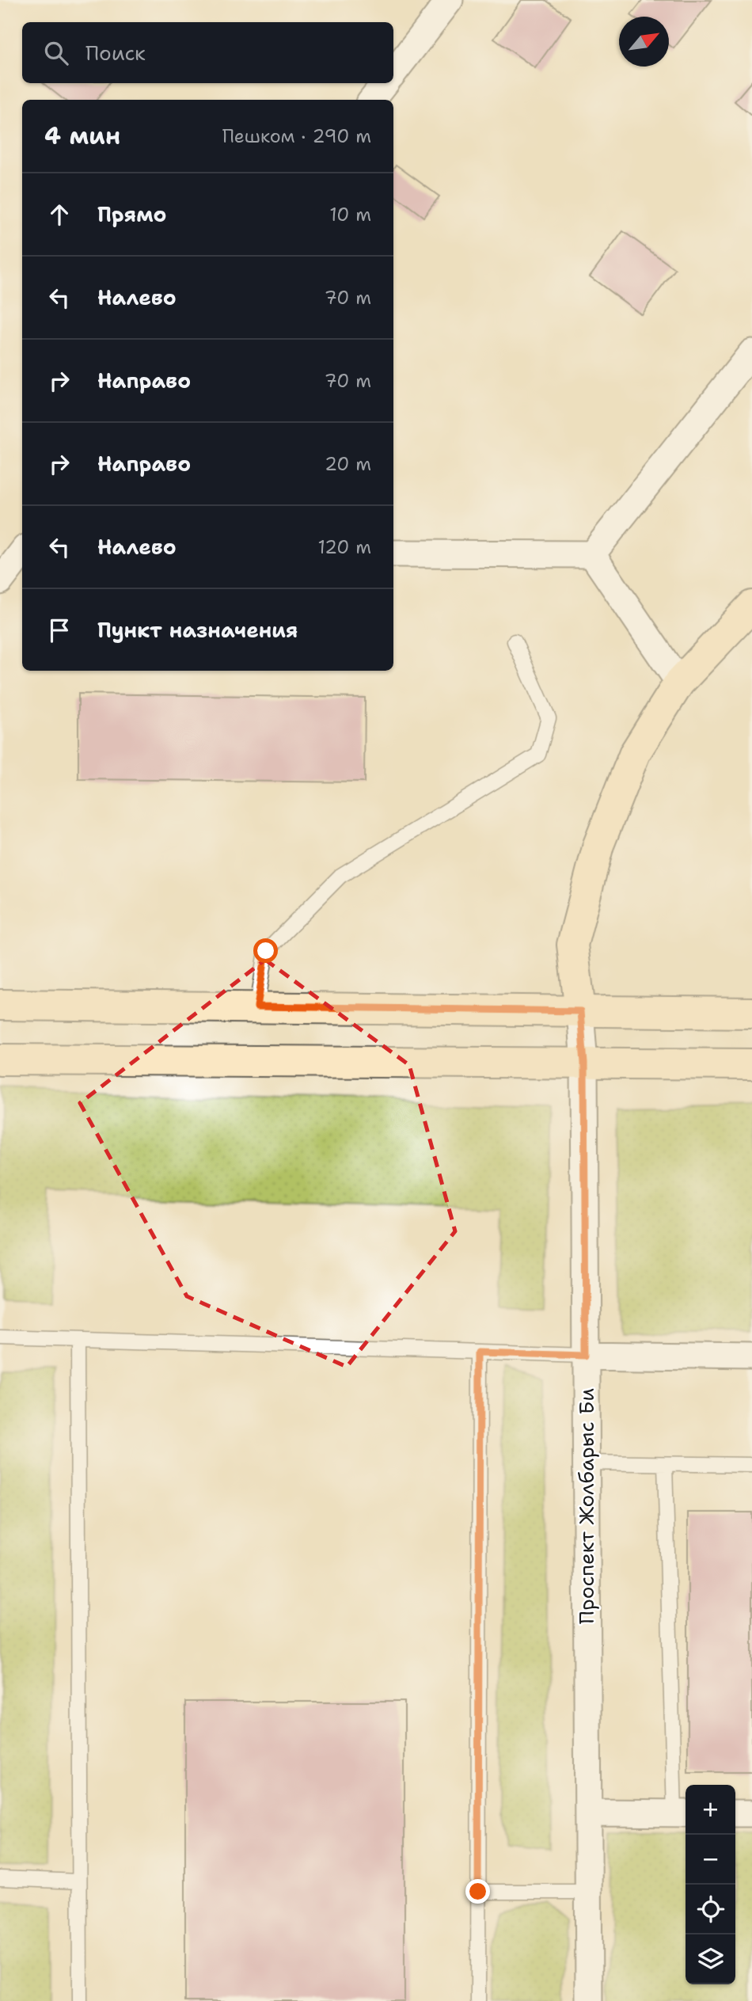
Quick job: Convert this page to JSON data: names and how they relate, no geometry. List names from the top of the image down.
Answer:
{
  "streets": {
    "street": ["Проспект Жолбарыс Би"]
  },
  "north": "top right",
  "page": {
    "search": "Поиск",
    "heading": ["4 мин", "Пешком · 290 m"],
    "list": [
      ["Прямо", "10 m"],
      ["Налево", "70 m"],
      ["Направо", "70 m"],
      ["Направо", "20 m"],
      ["Налево", "120 m"],
      "Пункт назначения"
    ],
    "map_buttons": ["+", "−"]
  }
}
